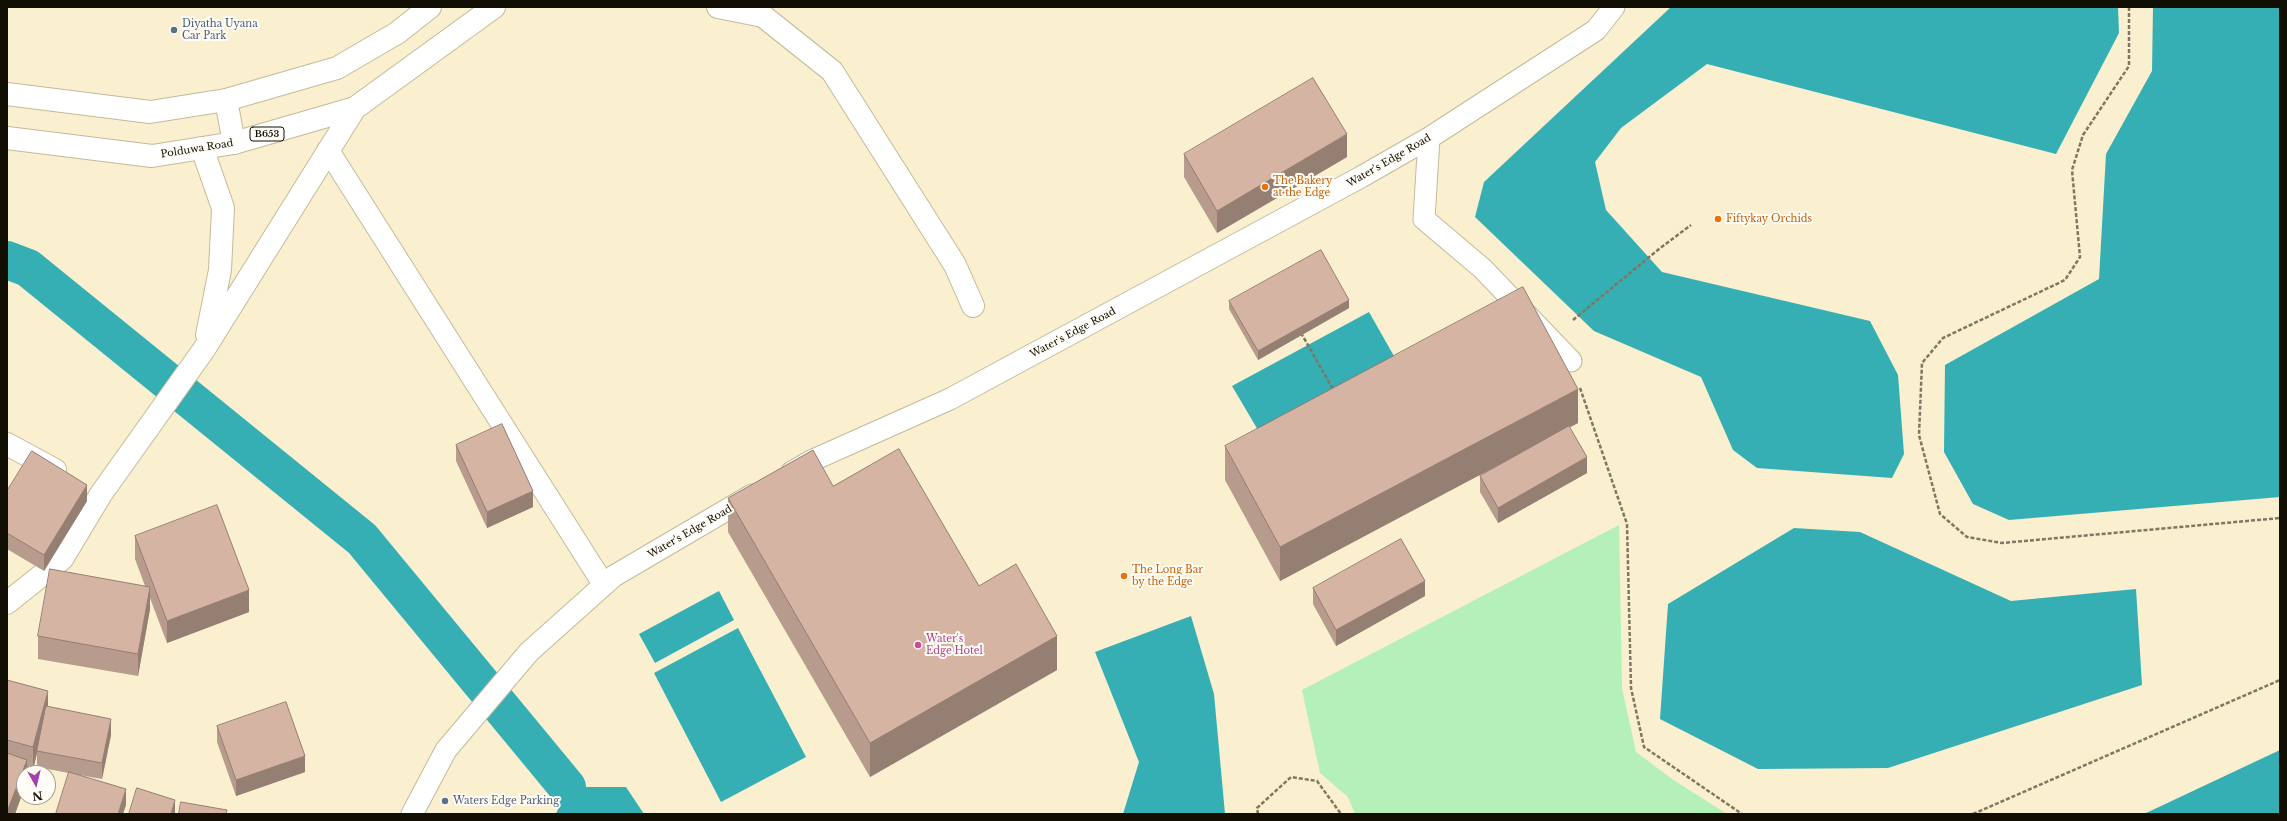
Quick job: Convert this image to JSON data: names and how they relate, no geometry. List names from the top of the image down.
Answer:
{
  "streets": {
    "street": ["B653", "Polduwa Road"],
    "lane": ["Water's Edge Road"]
  },
  "places": [
    "Diyatha Uyana Car Park",
    "The Bakery at the Edge",
    "Fiftykay Orchids",
    "The Long Bar by the Edge",
    "Water's Edge Hotel",
    "Waters Edge Parking"
  ],
  "north": "bottom"
}
